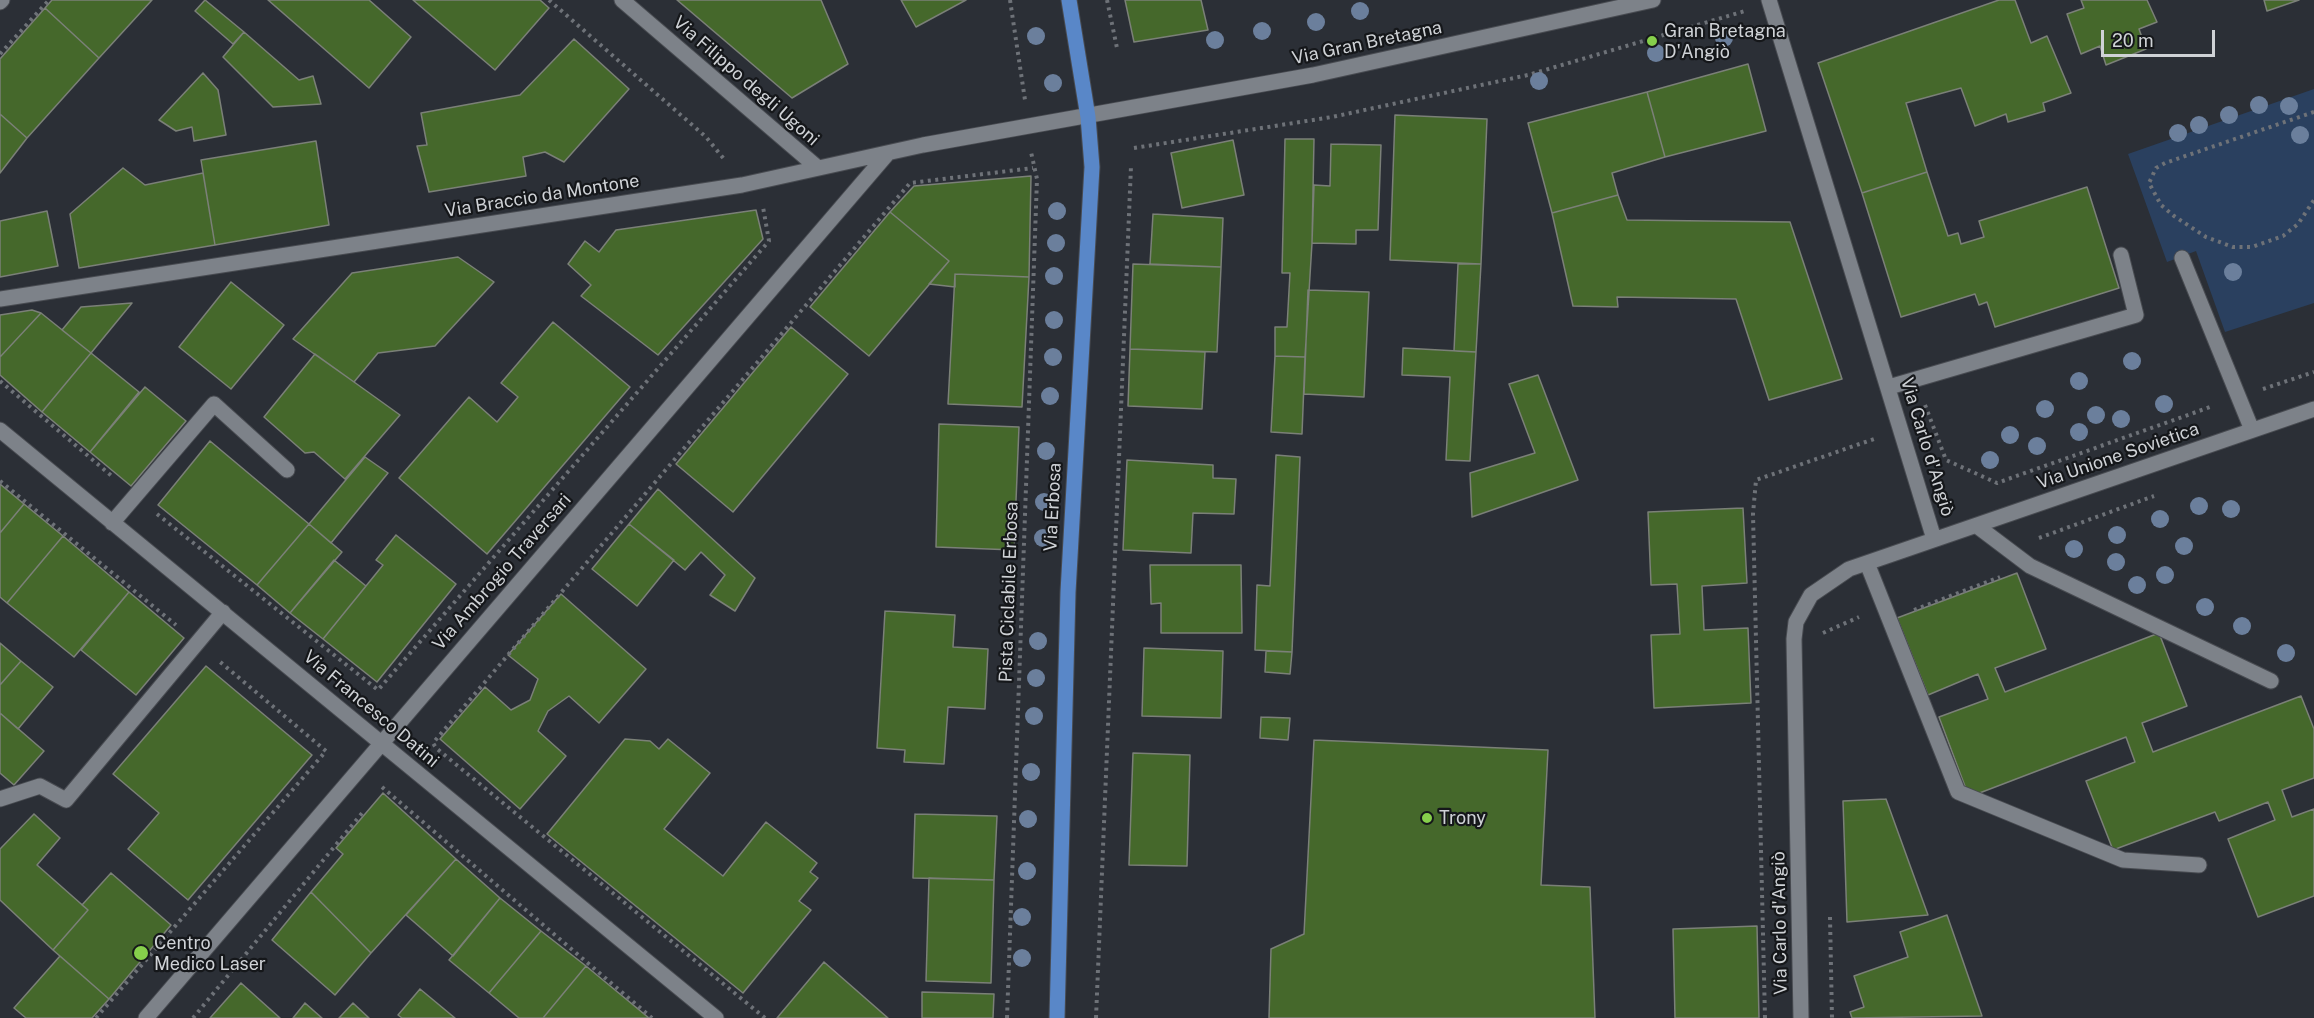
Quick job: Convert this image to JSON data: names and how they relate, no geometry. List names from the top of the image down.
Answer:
{
  "streets": {
    "main road": ["Via Erbosa"],
    "street": [
      "Via Gran Bretagna",
      "Via Filippo degli Ugoni",
      "Via Braccio da Montone",
      "Via Carlo d'Angiò",
      "Via Unione Sovietica",
      "Via Ambrogio Traversari",
      "Via Francesco Datini"
    ],
    "path": ["Pista Ciclabile Erbosa"]
  },
  "crossings": [
    ["Via Gran Bretagna", "Via Braccio da Montone"],
    ["Via Gran Bretagna", "Via Erbosa"],
    ["Via Filippo degli Ugoni", "Via Braccio da Montone"],
    ["Via Braccio da Montone", "Via Erbosa"],
    ["Via Braccio da Montone", "Via Ambrogio Traversari"],
    ["Via Carlo d'Angiò", "Via Unione Sovietica"],
    ["Via Ambrogio Traversari", "Via Francesco Datini"]
  ],
  "places": ["Gran Bretagna D'Angiò", "Trony", "Centro Medico Laser"],
  "scale_bar": "20 m"
}
